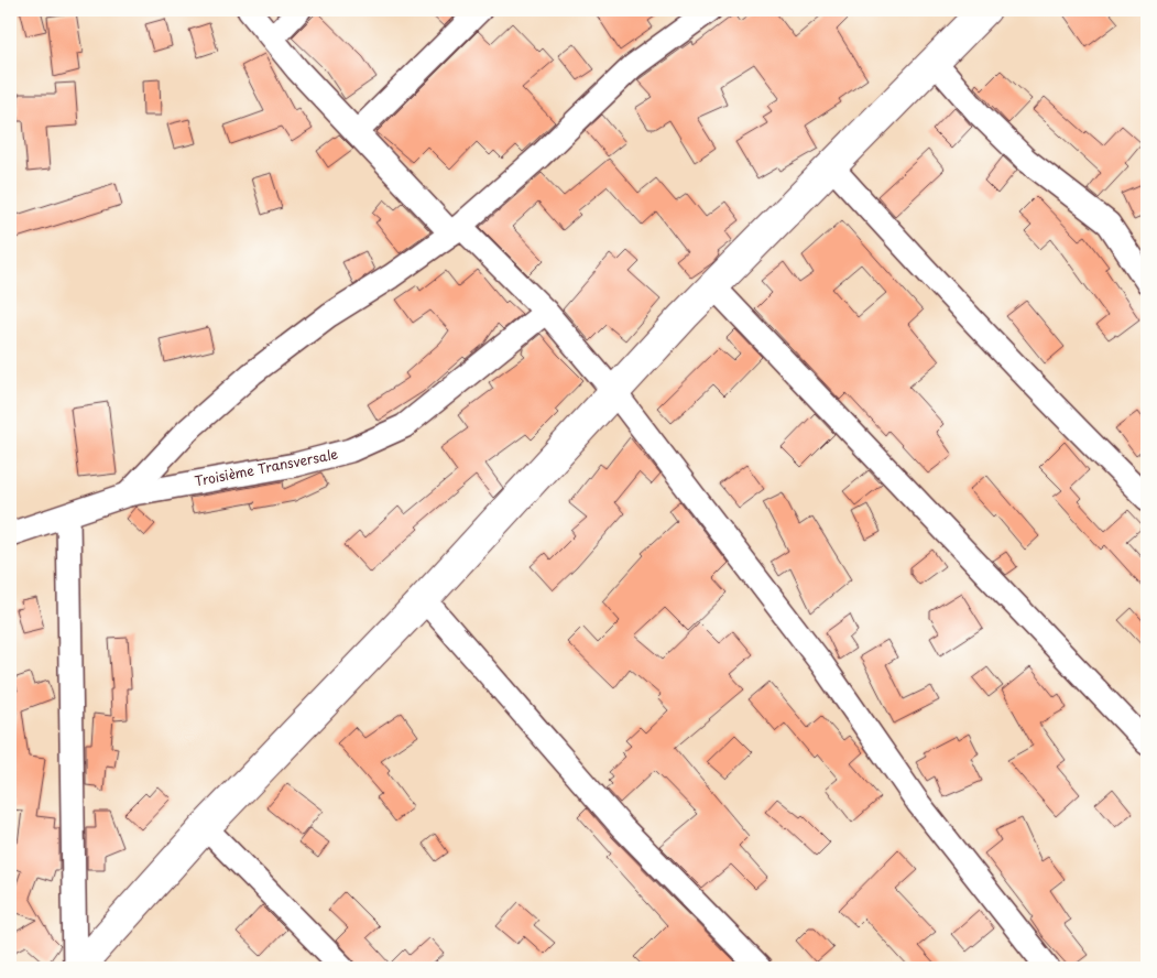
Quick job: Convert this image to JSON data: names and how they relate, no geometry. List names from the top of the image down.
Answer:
{
  "streets": {
    "street": ["Troisième Transversale"]
  }
}
